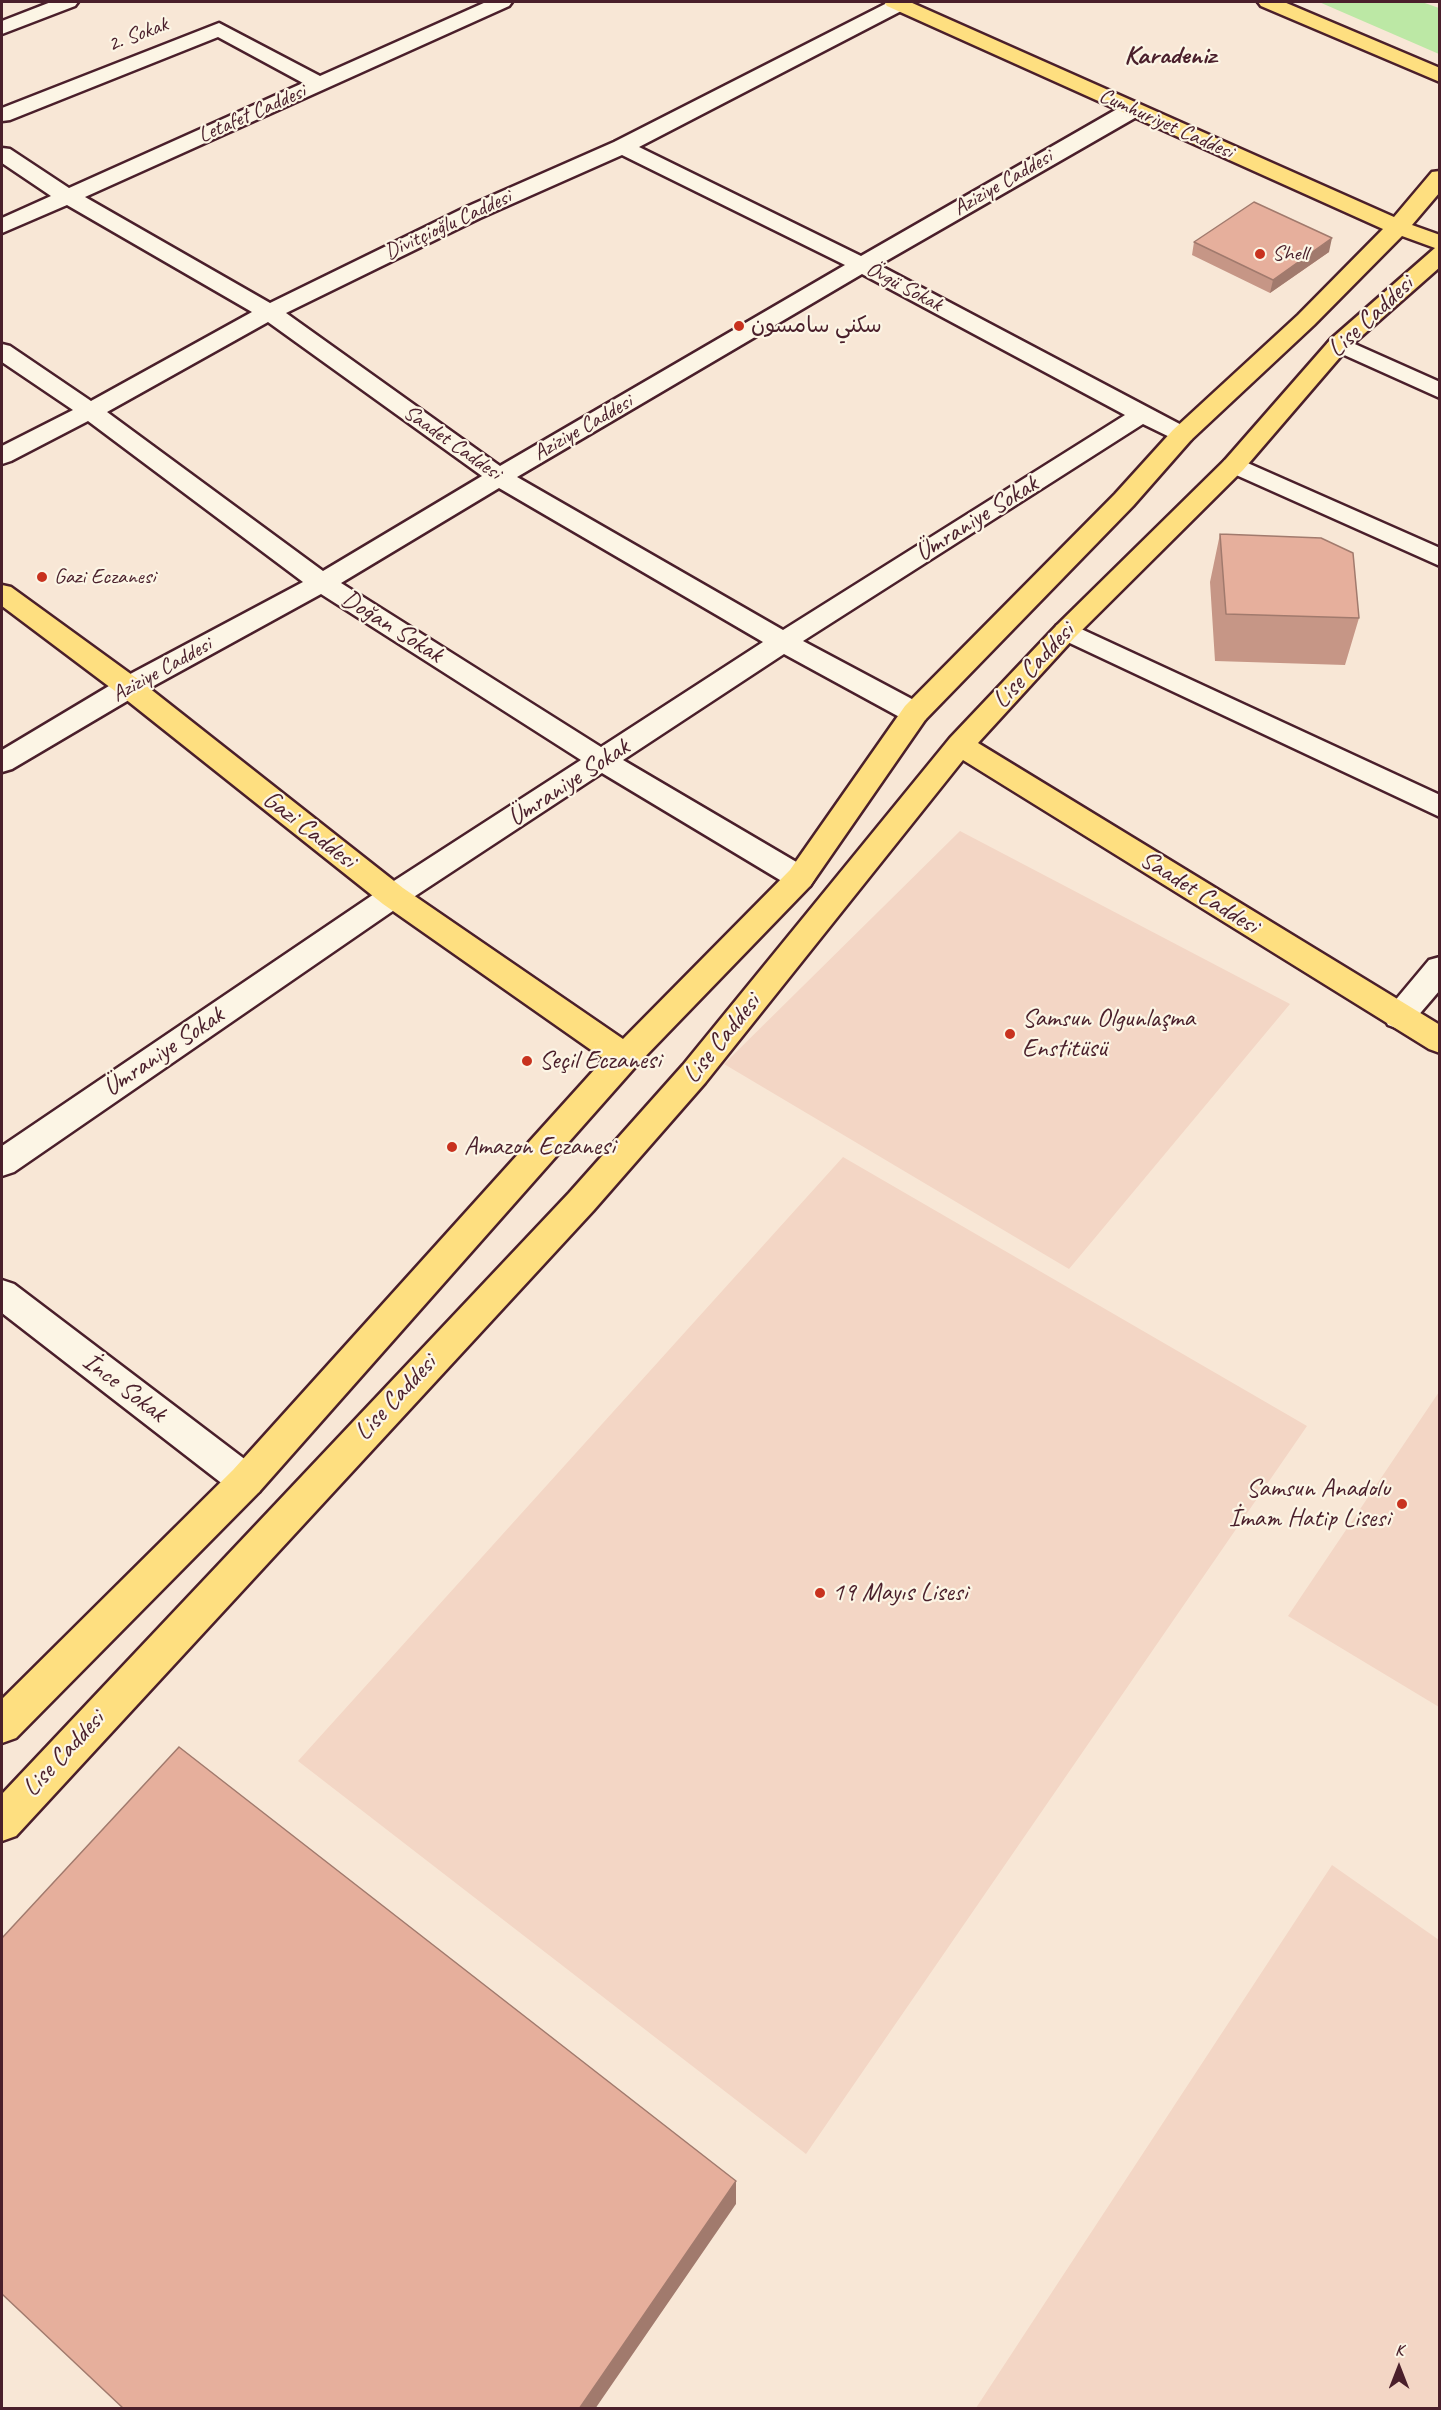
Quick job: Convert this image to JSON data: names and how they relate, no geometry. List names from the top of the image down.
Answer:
{
  "streets": {
    "main road": [
      "Cumhuriyet Caddesi",
      "Lise Caddesi",
      "Saadet Caddesi",
      "Gazi Caddesi"
    ],
    "street": [
      "2. Sokak",
      "Letafet Caddesi",
      "Aziziye Caddesi",
      "Divitçioğlu Caddesi",
      "Övgü Sokak",
      "Ümraniye Sokak",
      "Doğan Sokak",
      "İnce Sokak"
    ]
  },
  "crossings": [
    ["2. Sokak", "Letafet Caddesi"],
    ["Letafet Caddesi", "Saadet Caddesi"],
    ["Cumhuriyet Caddesi", "Aziziye Caddesi"],
    ["Cumhuriyet Caddesi", "Divitçioğlu Caddesi"],
    ["Cumhuriyet Caddesi", "Lise Caddesi"],
    ["Aziziye Caddesi", "Övgü Sokak"],
    ["Aziziye Caddesi", "Saadet Caddesi"],
    ["Aziziye Caddesi", "Doğan Sokak"],
    ["Aziziye Caddesi", "Gazi Caddesi"],
    ["Divitçioğlu Caddesi", "Övgü Sokak"],
    ["Divitçioğlu Caddesi", "Saadet Caddesi"],
    ["Divitçioğlu Caddesi", "Doğan Sokak"],
    ["Övgü Sokak", "Lise Caddesi"],
    ["Övgü Sokak", "Ümraniye Sokak"],
    ["Lise Caddesi", "Saadet Caddesi"],
    ["Lise Caddesi", "Doğan Sokak"],
    ["Lise Caddesi", "Gazi Caddesi"],
    ["Lise Caddesi", "İnce Sokak"],
    ["Saadet Caddesi", "Ümraniye Sokak"],
    ["Ümraniye Sokak", "Doğan Sokak"],
    ["Ümraniye Sokak", "Gazi Caddesi"]
  ],
  "districts": ["Karadeniz"],
  "places": [
    "Shell",
    "سكني سامسون",
    "Gazi Eczanesi",
    "Samsun Olgunlaşma Enstitüsü",
    "Seçil Eczanesi",
    "Amazon Eczanesi",
    "Samsun Anadolu İmam Hatip Lisesi",
    "19 Mayıs Lisesi"
  ],
  "north": "top"
}
